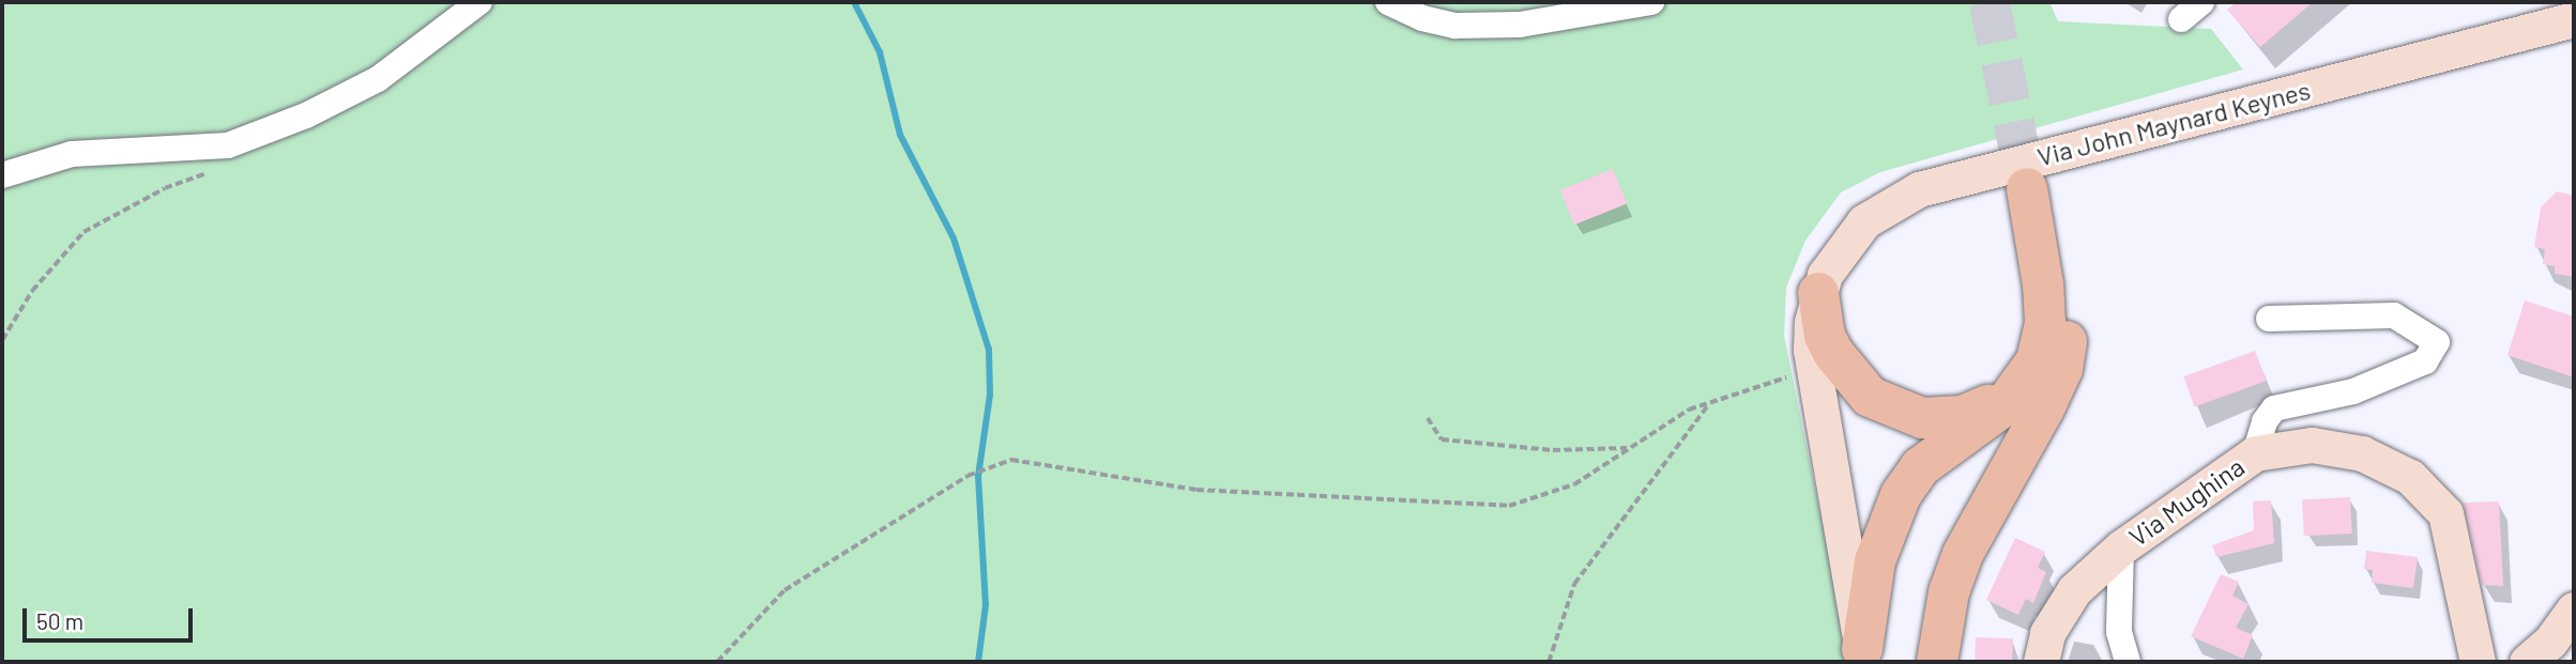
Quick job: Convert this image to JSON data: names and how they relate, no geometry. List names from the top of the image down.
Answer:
{
  "streets": {
    "street": ["Via John Maynard Keynes", "Via Mughina"]
  },
  "scale_bar": "50 m"
}
